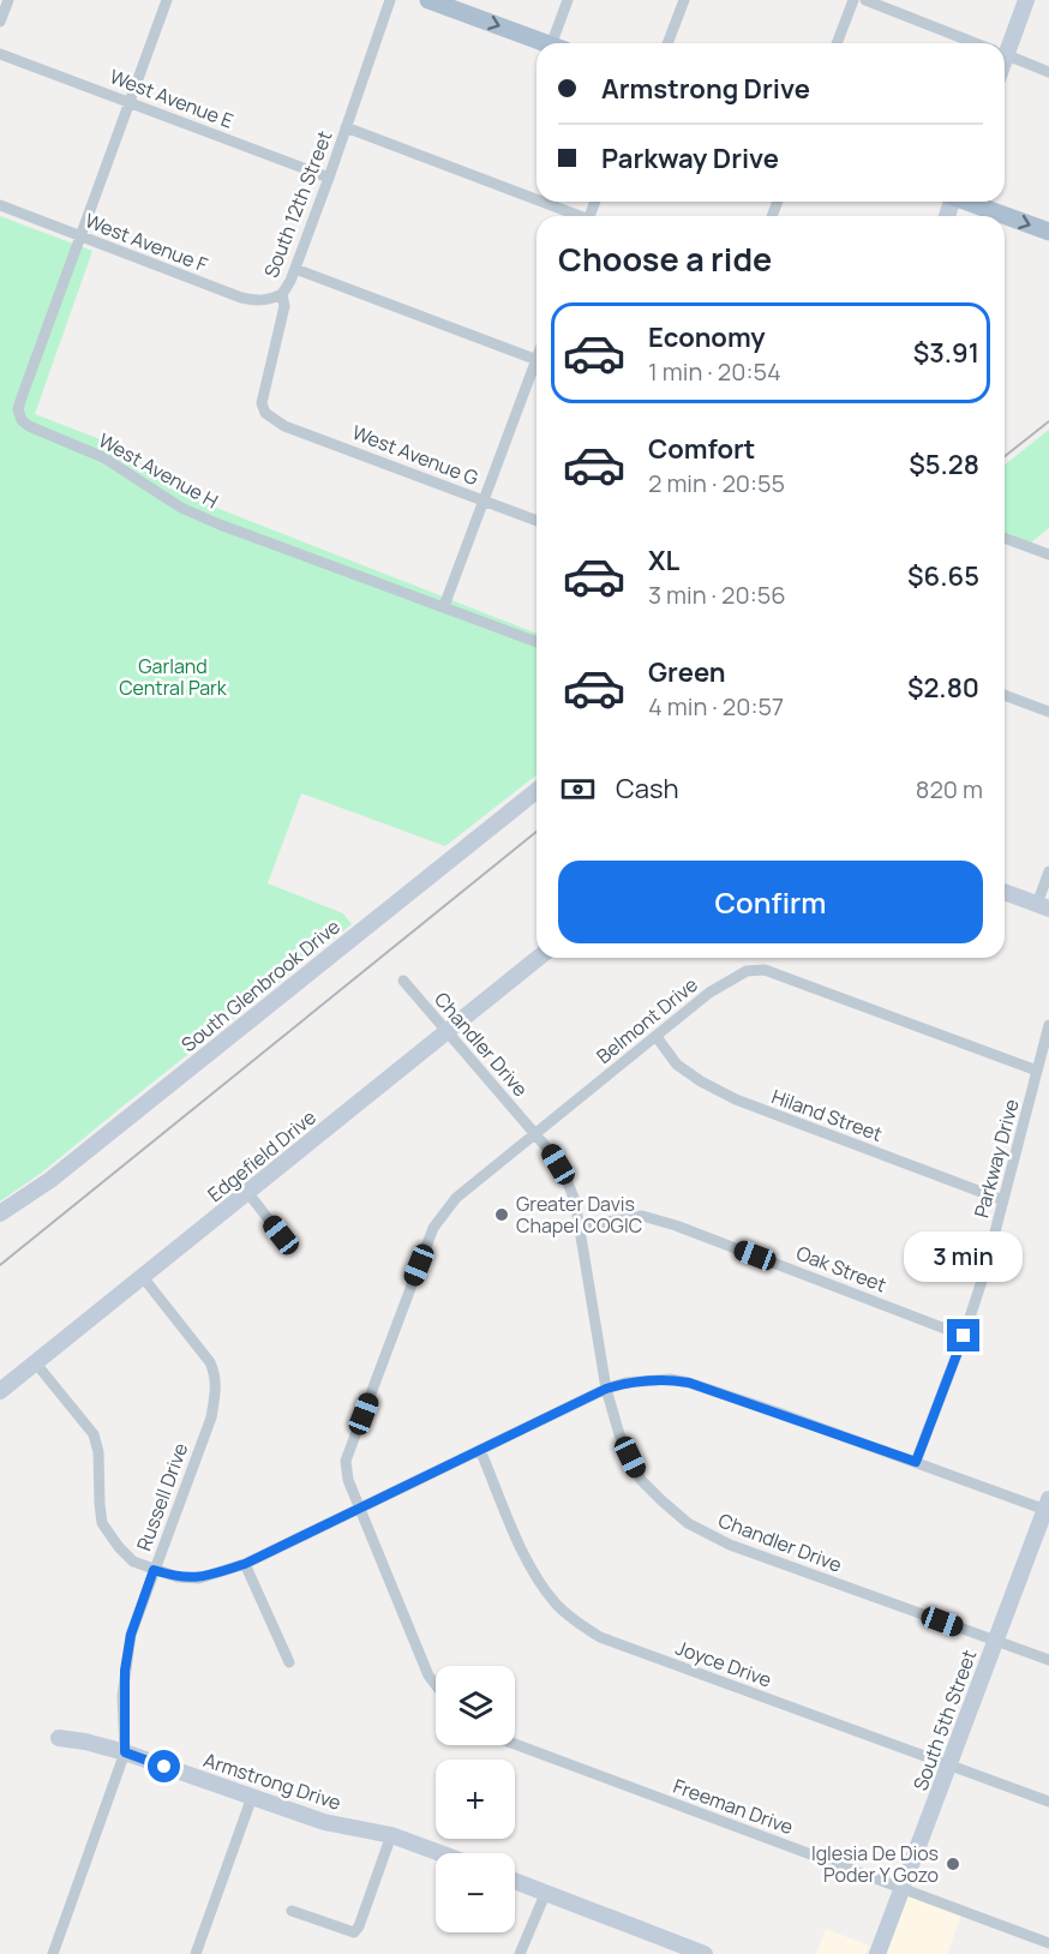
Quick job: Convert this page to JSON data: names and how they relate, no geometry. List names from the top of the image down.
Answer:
{
  "streets": {
    "street": [
      "West Avenue E",
      "South 12th Street",
      "West Avenue F",
      "West Avenue G",
      "West Avenue H",
      "South Glenbrook Drive",
      "Belmont Drive",
      "Chandler Drive",
      "Hiland Street",
      "Edgefield Drive",
      "Parkway Drive",
      "Oak Street",
      "Russell Drive",
      "Joyce Drive",
      "South 5th Street",
      "Armstrong Drive",
      "Freeman Drive"
    ]
  },
  "crossings": [
    ["West Avenue E", "South 12th Street"],
    ["South 12th Street", "West Avenue F"],
    ["South 12th Street", "West Avenue G"],
    ["West Avenue F", "West Avenue H"],
    ["Belmont Drive", "Chandler Drive"],
    ["Belmont Drive", "Hiland Street"],
    ["Belmont Drive", "Parkway Drive"],
    ["Chandler Drive", "Edgefield Drive"],
    ["Chandler Drive", "Oak Street"],
    ["Chandler Drive", "South 5th Street"],
    ["Hiland Street", "Parkway Drive"],
    ["Edgefield Drive", "Russell Drive"],
    ["Parkway Drive", "Oak Street"],
    ["Russell Drive", "Armstrong Drive"],
    ["Joyce Drive", "South 5th Street"],
    ["South 5th Street", "Freeman Drive"]
  ],
  "parks": ["Garland Central Park"],
  "places": ["Greater Davis Chapel COGIC", "Iglesia De Dios Poder Y Gozo"],
  "page": {
    "banner": ["Armstrong Drive", "Parkway Drive"],
    "heading": "Choose a ride",
    "list": [
      {
        "name": "Economy",
        "note": "1 min · 20:54",
        "value": "$3.91"
      },
      {
        "name": "Comfort",
        "note": "2 min · 20:55",
        "value": "$5.28"
      },
      {
        "name": "XL",
        "note": "3 min · 20:56",
        "value": "$6.65"
      },
      {
        "name": "Green",
        "note": "4 min · 20:57",
        "value": "$2.80"
      }
    ],
    "pay": ["Cash", "820 m"],
    "buttons": "Confirm",
    "bubble": "3 min",
    "map_buttons": ["+", "−"]
  }
}
